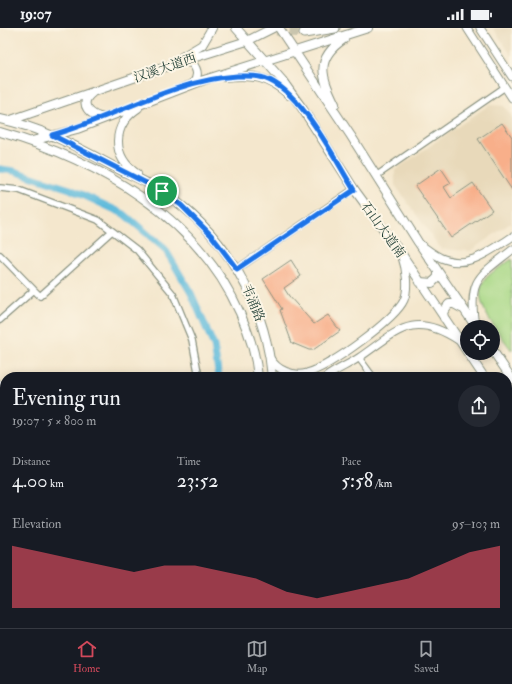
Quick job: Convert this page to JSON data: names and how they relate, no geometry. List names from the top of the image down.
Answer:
{
  "streets": {
    "main road": ["汉溪大道西", "石山大道南", "韦涌路"]
  },
  "crossings": [
    ["汉溪大道西", "石山大道南"],
    ["汉溪大道西", "韦涌路"]
  ],
  "page": {
    "status": "19:07",
    "heading": ["Evening run", "19:07 · 5 × 800 m"],
    "stats": [
      ["Distance", "4.00 km"],
      ["Time", "23:52"],
      ["Pace", "5:58 /km"]
    ],
    "chart": ["Elevation", "95–103 m"],
    "tabs": ["Home", "Map", "Saved"]
  }
}
